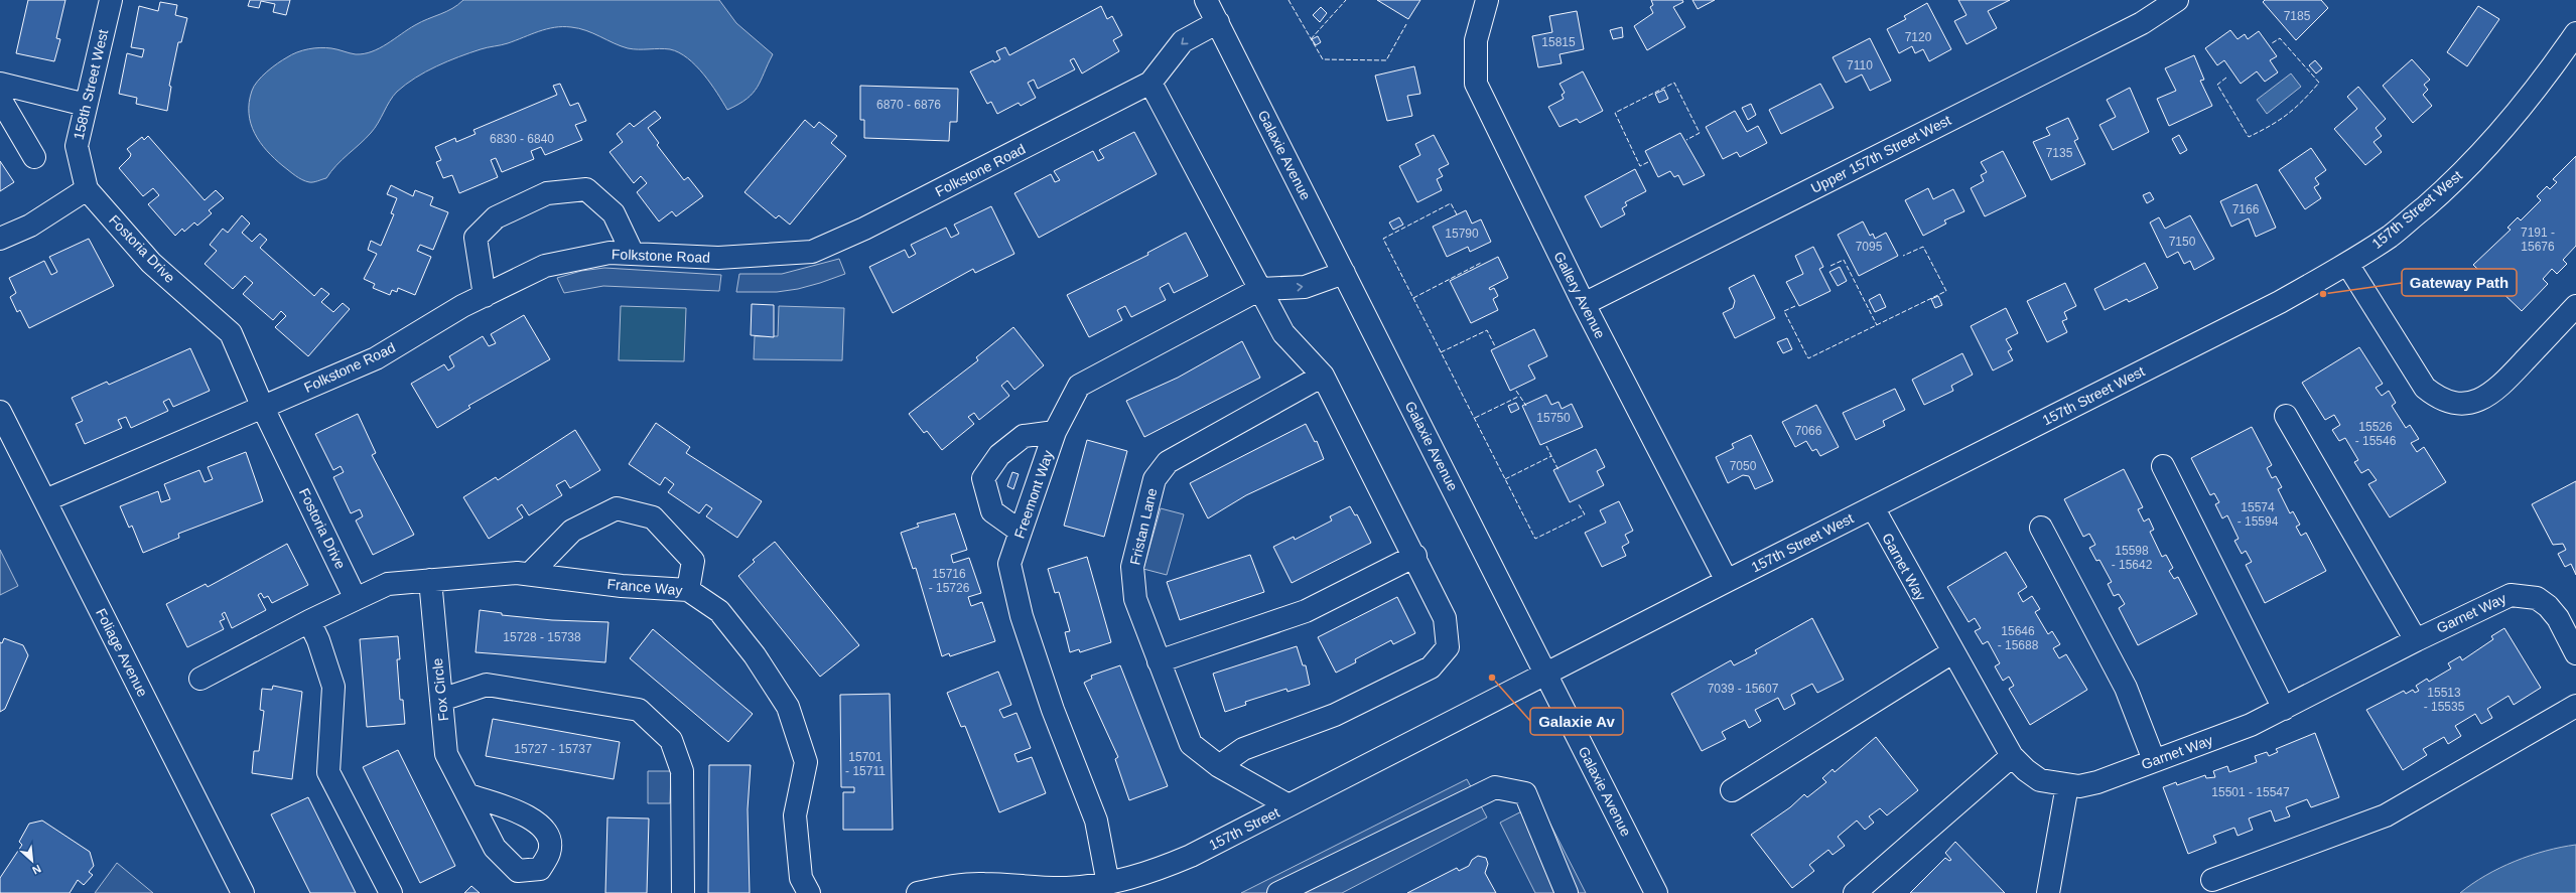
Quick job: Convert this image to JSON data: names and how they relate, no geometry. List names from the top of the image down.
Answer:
{
  "streets": {
    "street": [
      "158th Street West",
      "Upper 157th Street West",
      "Galaxie Avenue",
      "Folkstone Road",
      "157th Street West",
      "Fostoria Drive",
      "Gallery Avenue",
      "Freemont Way",
      "Fristan Lane",
      "Garnet Way",
      "France Way",
      "Foliage Avenue",
      "Fox Circle",
      "157th Street"
    ]
  },
  "crossings": [
    ["158th Street West", "Fostoria Drive"],
    ["Upper 157th Street West", "Gallery Avenue"],
    ["Galaxie Avenue", "Folkstone Road"],
    ["Galaxie Avenue", "157th Street West"],
    ["Galaxie Avenue", "Freemont Way"],
    ["Galaxie Avenue", "157th Street"],
    ["Folkstone Road", "Fostoria Drive"],
    ["Folkstone Road", "Foliage Avenue"],
    ["157th Street West", "Gallery Avenue"],
    ["157th Street West", "Garnet Way"],
    ["157th Street West", "157th Street"],
    ["Fostoria Drive", "France Way"],
    ["Freemont Way", "157th Street"],
    ["Fristan Lane", "157th Street"],
    ["France Way", "Fox Circle"]
  ],
  "places": ["Gateway Path", "Galaxie Av"],
  "house_numbers": [
    "7185",
    "7120",
    "15815",
    "7110",
    "6870 - 6876",
    "6830 - 6840",
    "7135",
    "7166",
    "7191 - 15676",
    "15790",
    "7150",
    "7095",
    "15750",
    "15526 - 15546",
    "7066",
    "7050",
    "15574 - 15594",
    "15598 - 15642",
    "15716 - 15726",
    "15646 - 15688",
    "15728 - 15738",
    "7039 - 15607",
    "15513 - 15535",
    "15727 - 15737",
    "15701 - 15711",
    "15501 - 15547"
  ],
  "north": "bottom right"
}
